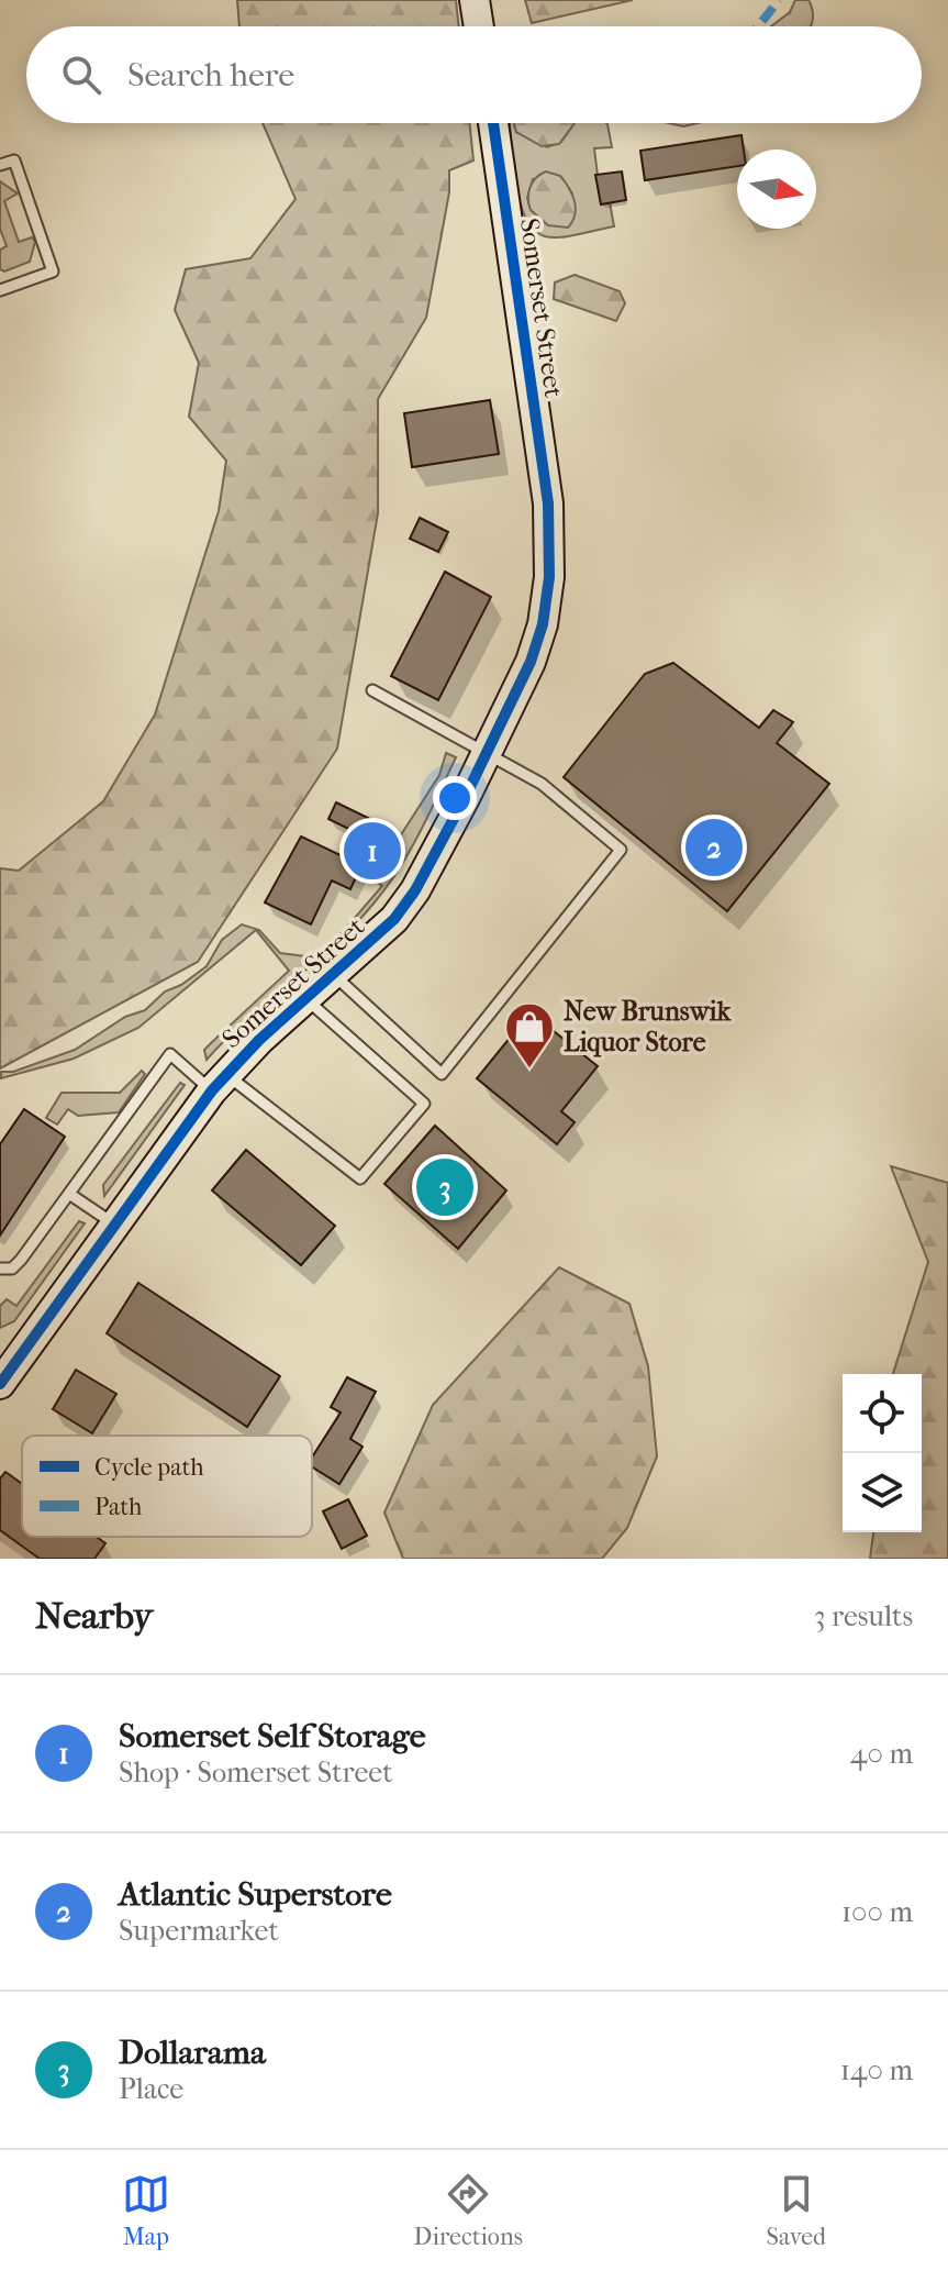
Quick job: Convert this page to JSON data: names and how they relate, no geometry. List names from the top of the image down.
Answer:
{
  "streets": {
    "main road": ["Somerset Street"]
  },
  "places": {
    "shop": ["New Brunswik Liquor Store"]
  },
  "legend": ["Cycle path", "Path"],
  "north": "right",
  "page": {
    "search": "Search here",
    "pins": ["2", "1", "3"],
    "heading": ["Nearby", "3 results"],
    "list": [
      {
        "mark": "1",
        "name": "Somerset Self Storage",
        "note": "Shop · Somerset Street",
        "value": "40 m"
      },
      {
        "mark": "2",
        "name": "Atlantic Superstore",
        "note": "Supermarket",
        "value": "100 m"
      },
      {
        "mark": "3",
        "name": "Dollarama",
        "note": "Place",
        "value": "140 m"
      }
    ],
    "nav": ["Map", "Directions", "Saved"]
  }
}
